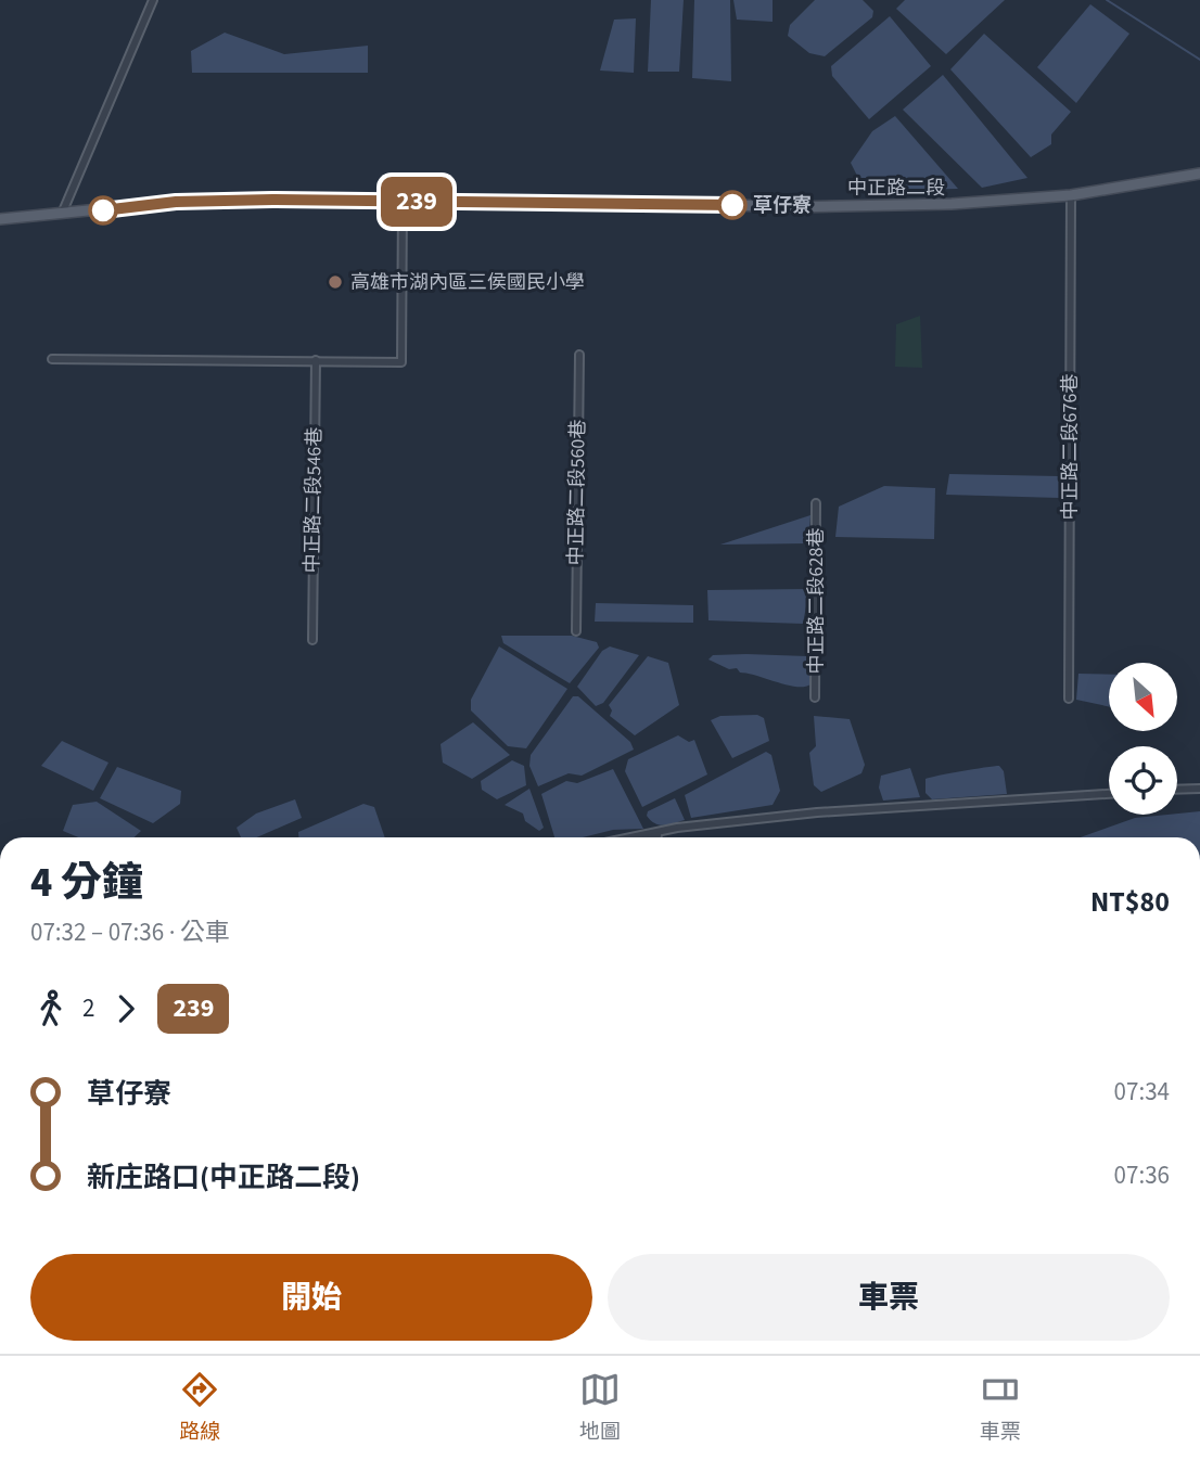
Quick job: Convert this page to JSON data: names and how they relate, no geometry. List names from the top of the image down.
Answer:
{
  "streets": {
    "main road": ["中正路二段"],
    "street": [
      "中正路二段676巷",
      "中正路二段560巷",
      "中正路二段546巷",
      "中正路二段628巷"
    ]
  },
  "crossings": [
    ["中正路二段", "中正路二段676巷"]
  ],
  "places": ["草仔寮", "高雄市湖內區三侯國民小學"],
  "lines": ["bus line 239"],
  "north": "bottom right",
  "page": {
    "on_map": "239",
    "heading": ["4 分鐘", "07:32 – 07:36 · 公車", "NT$80"],
    "legs": ["2", "239"],
    "list": [
      {
        "name": "草仔寮",
        "value": "07:34"
      },
      {
        "name": "新庄路口(中正路二段)",
        "value": "07:36"
      }
    ],
    "buttons": ["開始", "車票"],
    "tabs": ["路線", "地圖", "車票"]
  }
}
